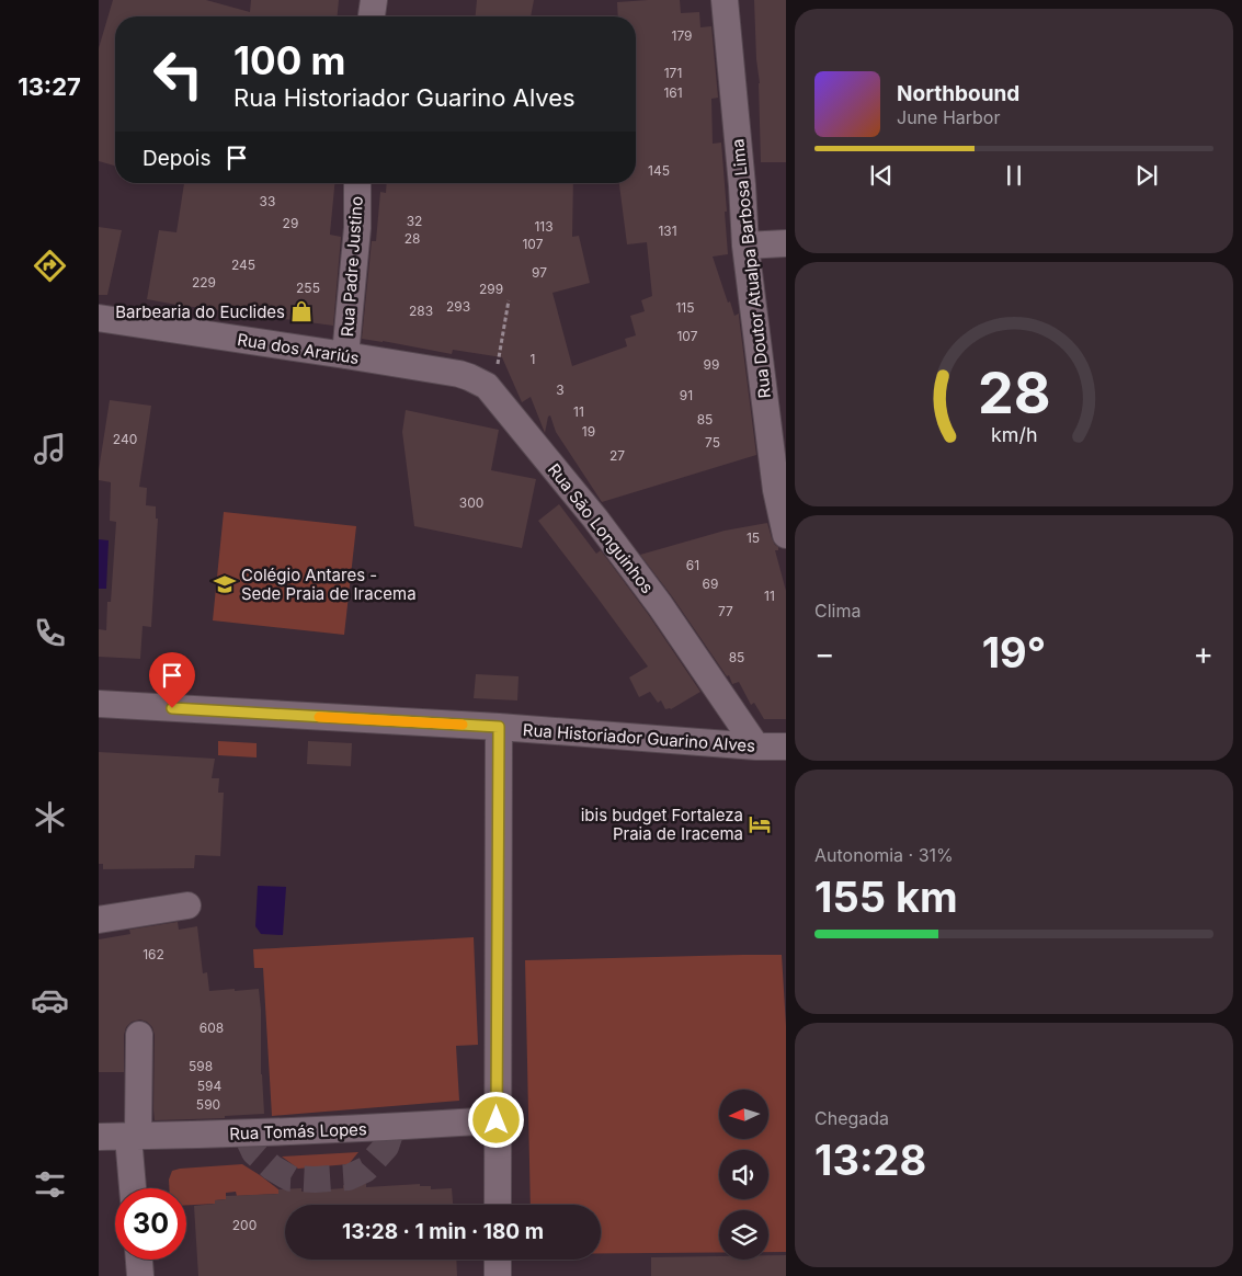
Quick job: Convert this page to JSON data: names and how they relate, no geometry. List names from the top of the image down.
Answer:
{
  "streets": {
    "street": [
      "Rua Padre Justino",
      "Rua Doutor Atualpa Barbosa Lima",
      "Rua dos Arariús",
      "Rua São Longuinhos",
      "Rua Historiador Guarino Alves",
      "Rua Tomás Lopes"
    ]
  },
  "crossings": [
    ["Rua Padre Justino", "Rua dos Arariús"],
    ["Rua dos Arariús", "Rua São Longuinhos"],
    ["Rua São Longuinhos", "Rua Historiador Guarino Alves"]
  ],
  "places": {
    "shop": ["Barbearia do Euclides"],
    "school or university": ["Colégio Antares - Sede Praia de Iracema"],
    "hotel": ["ibis budget Fortaleza Praia de Iracema"]
  },
  "house_numbers": [
    "179",
    "171",
    "161",
    "145",
    "33",
    "32",
    "29",
    "113",
    "131",
    "28",
    "107",
    "245",
    "97",
    "229",
    "255",
    "299",
    "293",
    "115",
    "283",
    "107",
    "1",
    "99",
    "3",
    "91",
    "11",
    "85",
    "19",
    "240",
    "75",
    "27",
    "300",
    "15",
    "61",
    "69",
    "11",
    "77",
    "85",
    "162",
    "608",
    "598",
    "594",
    "590",
    "200"
  ],
  "north": "left",
  "page": {
    "tabs": "13:27",
    "turn": ["100 m", "Rua Historiador Guarino Alves"],
    "song": ["Northbound", "June Harbor"],
    "then": "Depois",
    "tile": [
      "Clima",
      ["Autonomia · 31%", "155 km"],
      ["Chegada", "13:28"]
    ],
    "heat": ["−", "19°", "+"],
    "limit": "30",
    "trip": "13:28 · 1 min · 180 m",
    "gauge": ["28", "km/h"]
  }
}
